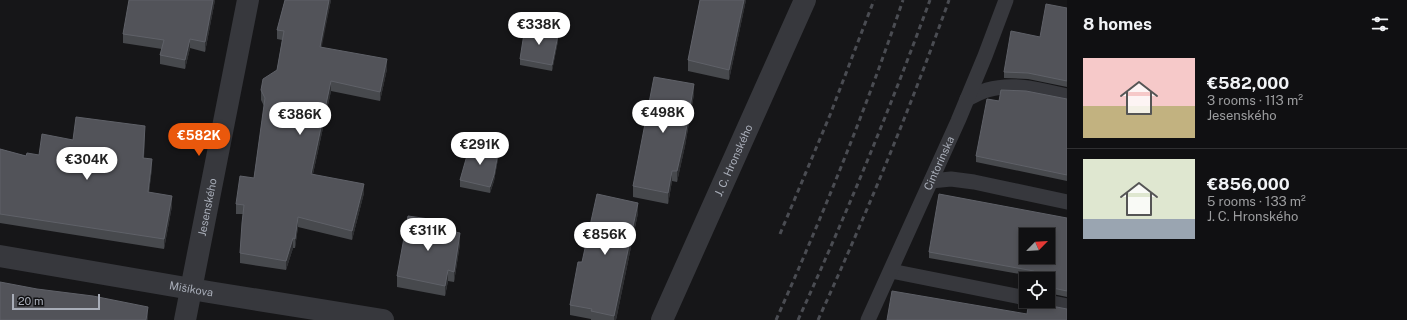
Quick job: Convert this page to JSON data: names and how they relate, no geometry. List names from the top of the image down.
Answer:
{
  "streets": {
    "street": ["J. C. Hronského", "Jesenského", "Mišíkova"],
    "lane": ["Cintorínska"]
  },
  "crossings": [
    ["Jesenského", "Mišíkova"]
  ],
  "scale_bar": "20 m",
  "north": "top right",
  "page": {
    "heading": "8 homes",
    "price": [
      "€338K",
      "€498K",
      "€386K",
      "€582K",
      "€291K",
      "€304K",
      "€311K",
      "€856K"
    ],
    "list": [
      {
        "name": "€582,000",
        "note": "3 rooms · 113 m² · Jesenského"
      },
      {
        "name": "€856,000",
        "note": "5 rooms · 133 m² · J. C. Hronského"
      }
    ],
    "scale": "20 m"
  }
}
